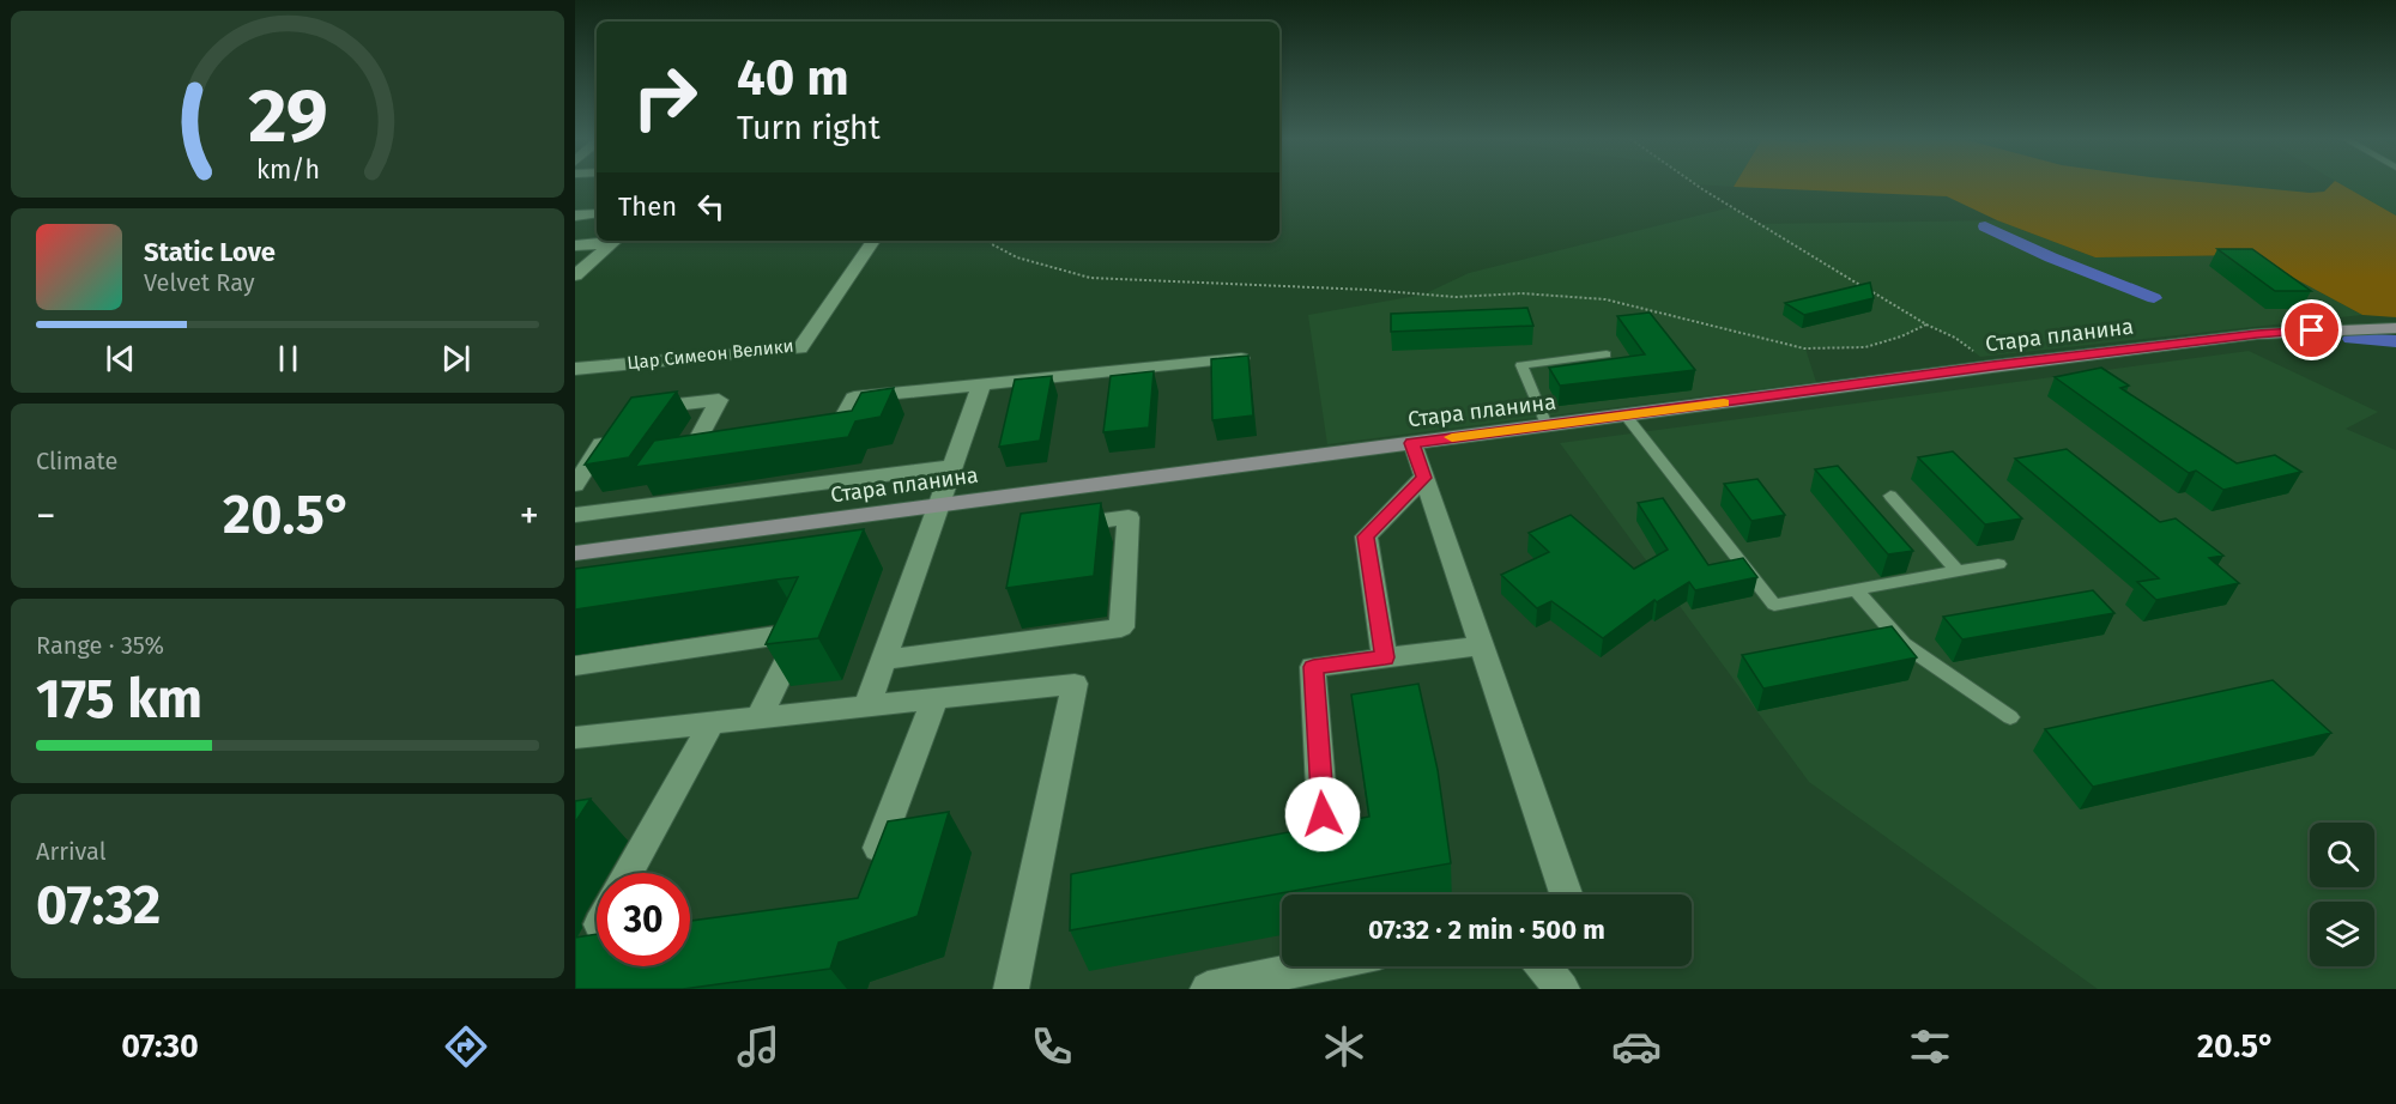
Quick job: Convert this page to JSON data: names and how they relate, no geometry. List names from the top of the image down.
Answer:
{
  "streets": {
    "street": ["Стара планина", "Цар Симеон Велики"]
  },
  "page": {
    "turn": ["40 m", "Turn right"],
    "then": "Then",
    "song": ["Static Love", "Velvet Ray"],
    "tile": [
      "Climate",
      ["Range · 35%", "175 km"],
      ["Arrival", "07:32"]
    ],
    "heat": ["−", "20.5°", "+"],
    "limit": "30",
    "trip": "07:32 · 2 min · 500 m",
    "tabs": ["07:30", "20.5°"],
    "gauge": ["29", "km/h"]
  }
}
